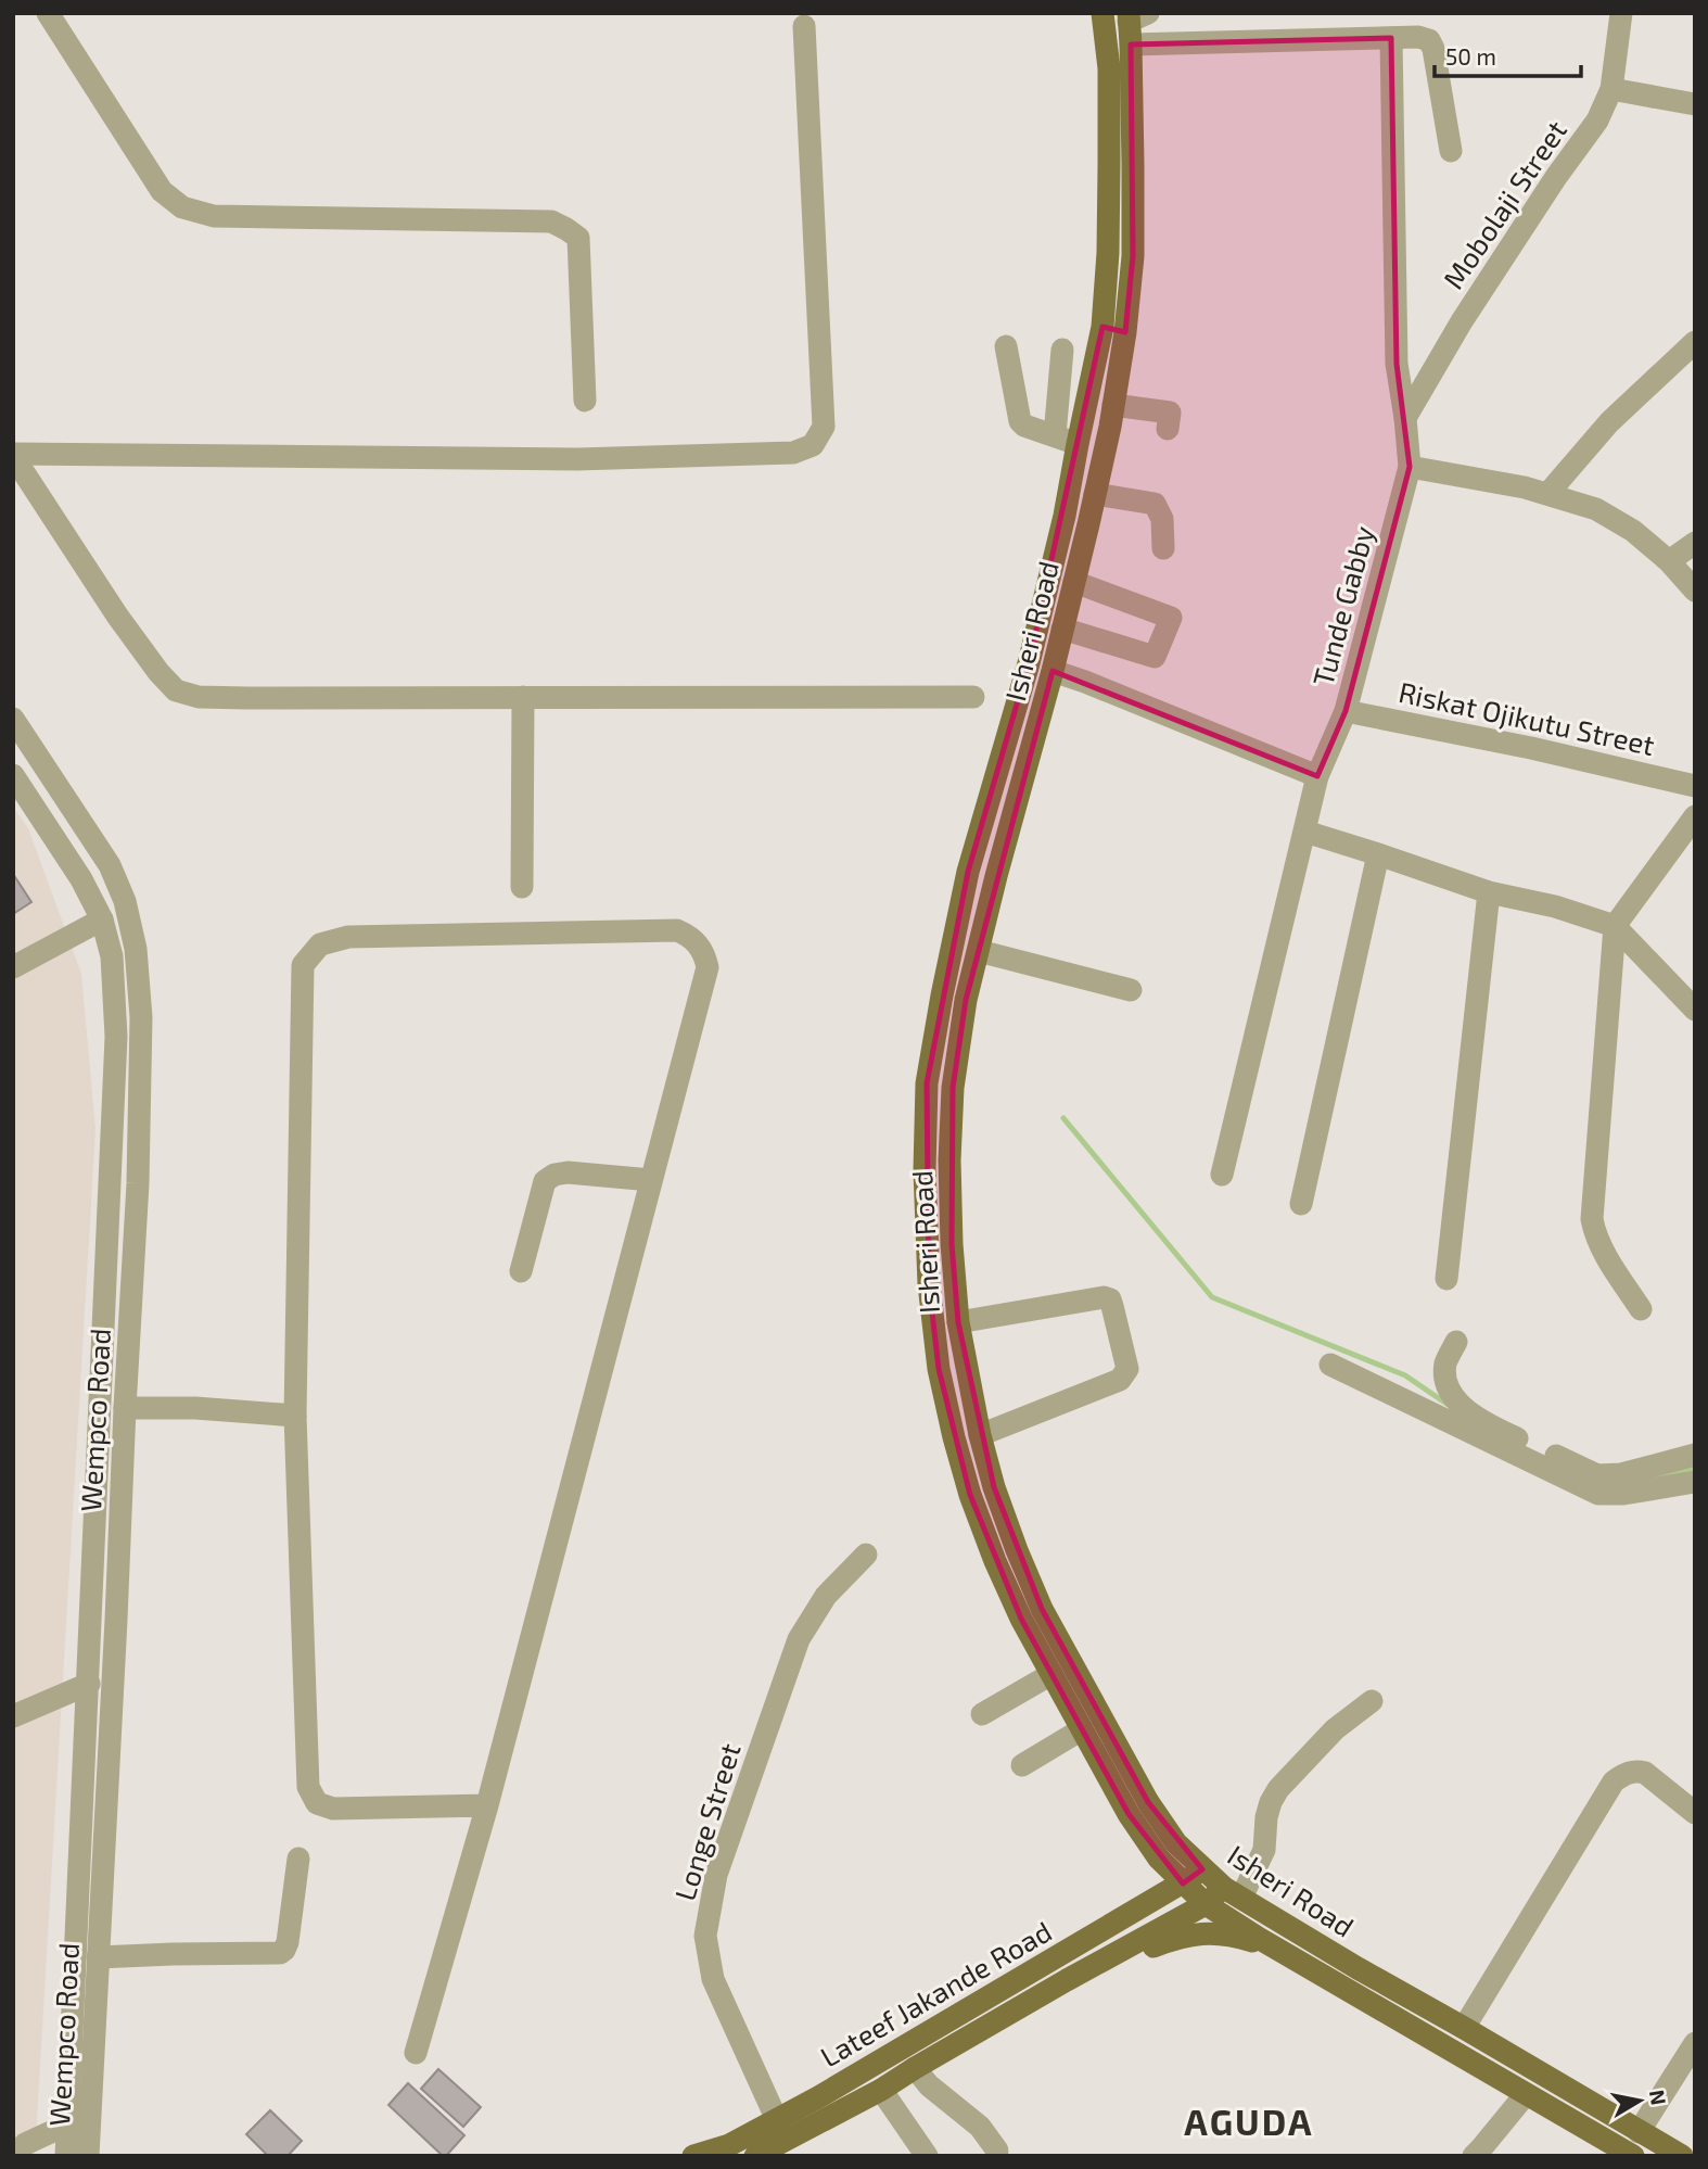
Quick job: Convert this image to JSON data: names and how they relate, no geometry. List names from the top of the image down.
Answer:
{
  "streets": {
    "main road": ["Isheri Road", "Lateef Jakande Road"],
    "street": [
      "Mobolaji Street",
      "Tunde Gabby",
      "Riskat Ojikutu Street",
      "Wempco Road",
      "Longe Street"
    ]
  },
  "crossings": [
    ["Mobolaji Street", "Tunde Gabby"],
    ["Tunde Gabby", "Riskat Ojikutu Street"],
    ["Isheri Road", "Lateef Jakande Road"],
    ["Longe Street", "Lateef Jakande Road"]
  ],
  "districts": ["AGUDA"],
  "scale_bar": "50 m",
  "north": "right"
}
